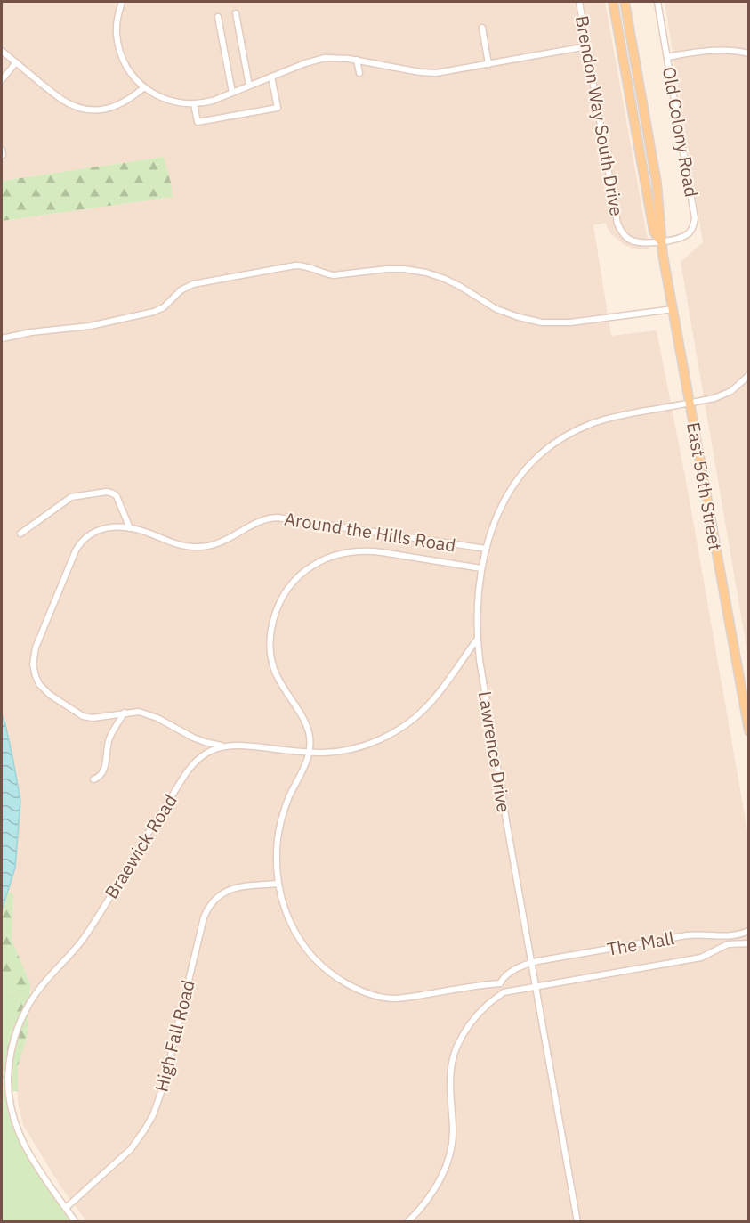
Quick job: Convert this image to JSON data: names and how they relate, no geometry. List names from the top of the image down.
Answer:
{
  "streets": {
    "main road": ["East 56th Street"],
    "street": [
      "Brendon Way South Drive",
      "Old Colony Road",
      "Around the Hills Road",
      "Lawrence Drive",
      "Braewick Road",
      "The Mall",
      "High Fall Road"
    ]
  },
  "crossings": [
    ["Brendon Way South Drive", "Old Colony Road"],
    ["Old Colony Road", "East 56th Street"],
    ["East 56th Street", "Lawrence Drive"],
    ["Around the Hills Road", "Lawrence Drive"],
    ["Around the Hills Road", "Braewick Road"],
    ["Lawrence Drive", "Braewick Road"],
    ["Lawrence Drive", "The Mall"],
    ["Braewick Road", "High Fall Road"]
  ]
}
